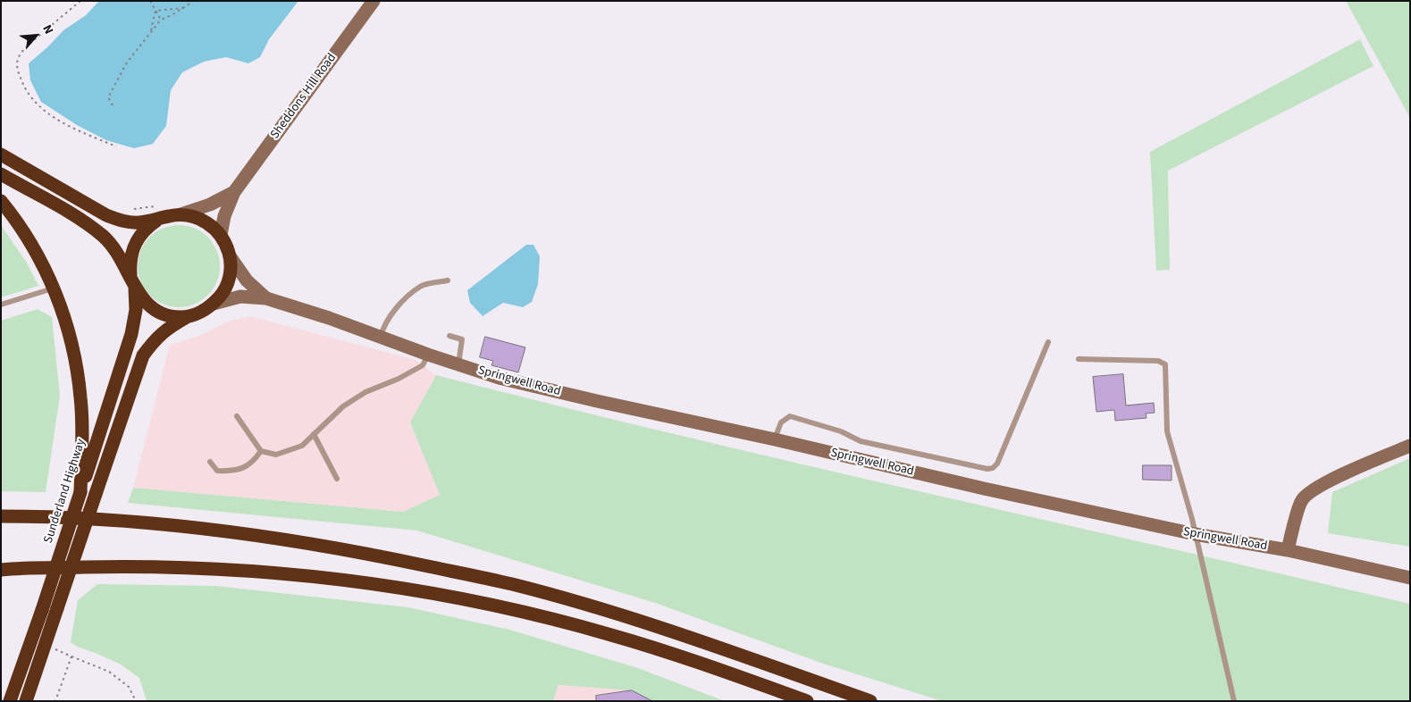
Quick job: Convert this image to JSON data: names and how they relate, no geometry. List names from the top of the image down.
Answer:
{
  "streets": {
    "highway": ["Sunderland Highway"],
    "main road": ["Sheddons Hill Road", "Springwell Road"]
  },
  "north": "top right"
}
